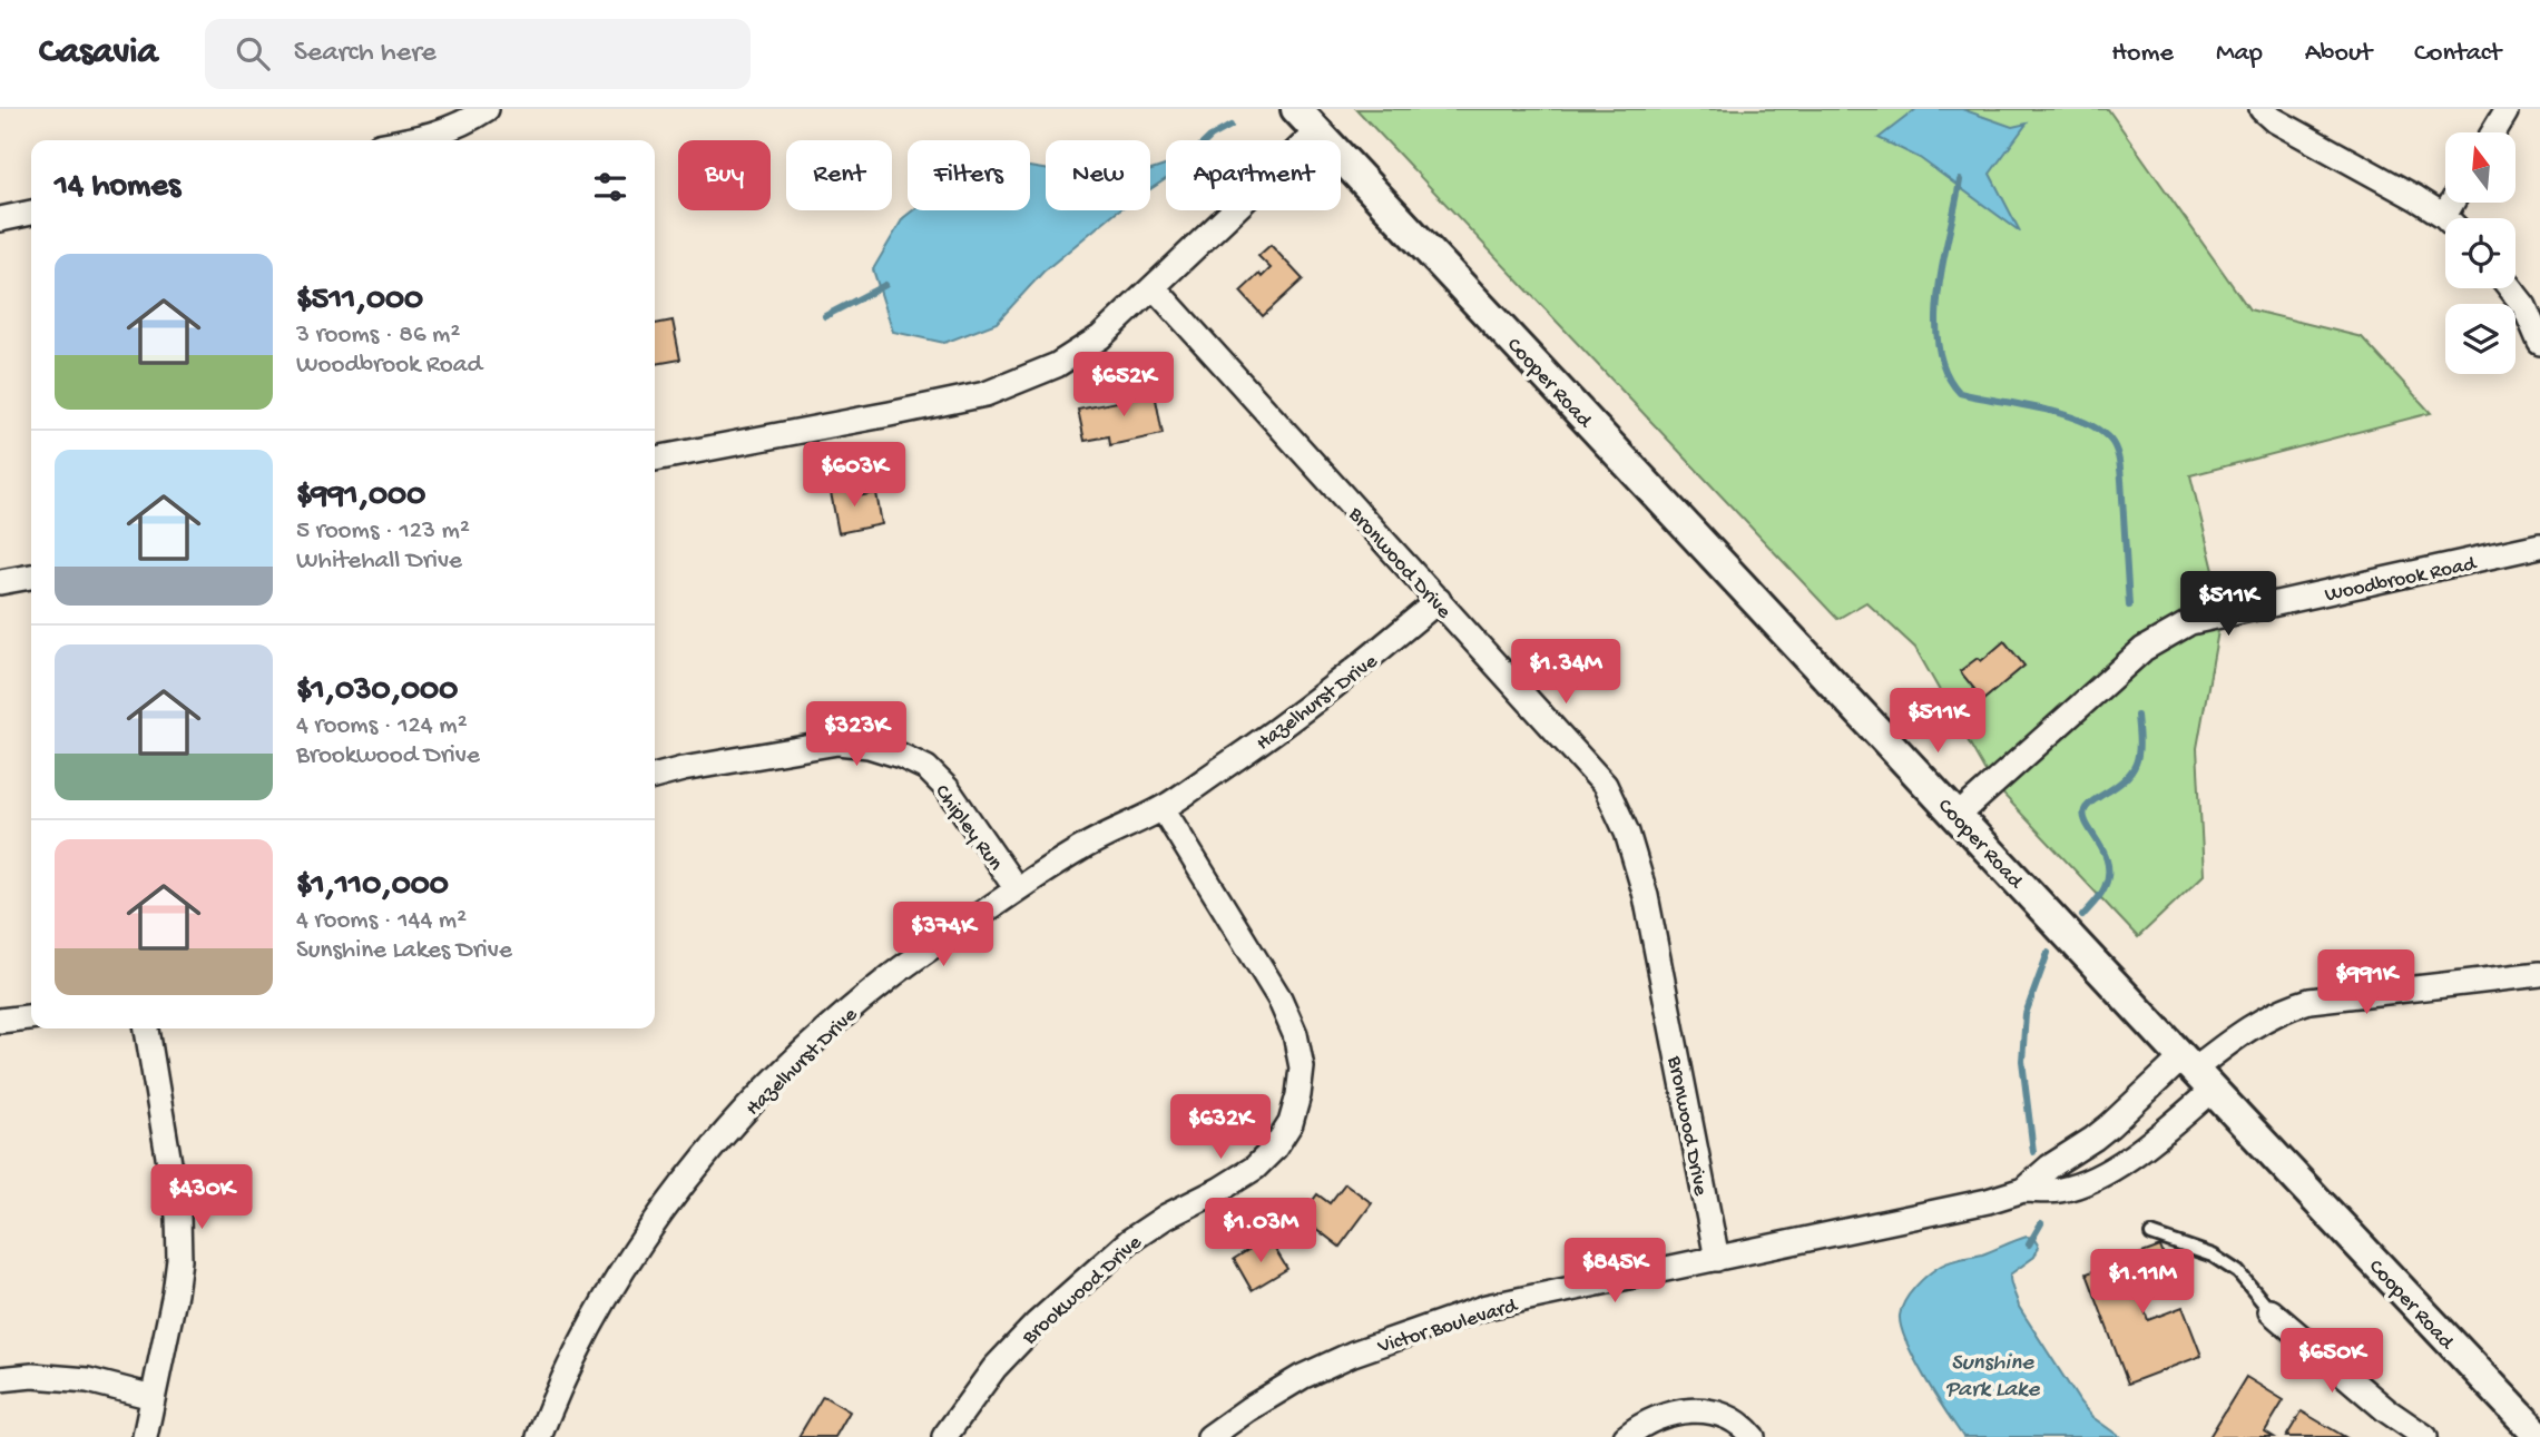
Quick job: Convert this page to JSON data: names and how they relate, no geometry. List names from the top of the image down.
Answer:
{
  "streets": {
    "street": [
      "Cooper Road",
      "Bronwood Drive",
      "Woodbrook Road",
      "Hazelhurst Drive",
      "Chipley Run",
      "Brookwood Drive",
      "Victor Boulevard"
    ]
  },
  "crossings": [
    ["Cooper Road", "Woodbrook Road"],
    ["Cooper Road", "Victor Boulevard"],
    ["Bronwood Drive", "Hazelhurst Drive"],
    ["Bronwood Drive", "Victor Boulevard"],
    ["Hazelhurst Drive", "Chipley Run"],
    ["Hazelhurst Drive", "Brookwood Drive"]
  ],
  "water": ["Sunshine Park Lake"],
  "north": "top",
  "page": {
    "header": "Casavia",
    "search": "Search here",
    "nav": [
      "Home",
      "Map",
      "About",
      "Contact"
    ],
    "chip": [
      "Buy",
      "Rent",
      "Filters",
      "New",
      "Apartment"
    ],
    "heading": "14 homes",
    "list": [
      {
        "name": "$511,000",
        "note": "3 rooms · 86 m² · Woodbrook Road"
      },
      {
        "name": "$991,000",
        "note": "5 rooms · 123 m² · Whitehall Drive"
      },
      {
        "name": "$1,030,000",
        "note": "4 rooms · 124 m² · Brookwood Drive"
      },
      {
        "name": "$1,110,000",
        "note": "4 rooms · 144 m² · Sunshine Lakes Drive"
      }
    ],
    "price": [
      "$652K",
      "$603K",
      "$511K",
      "$1.34M",
      "$511K",
      "$323K",
      "$374K",
      "$991K",
      "$632K",
      "$430K",
      "$1.03M",
      "$845K",
      "$1.11M",
      "$650K"
    ]
  }
}
